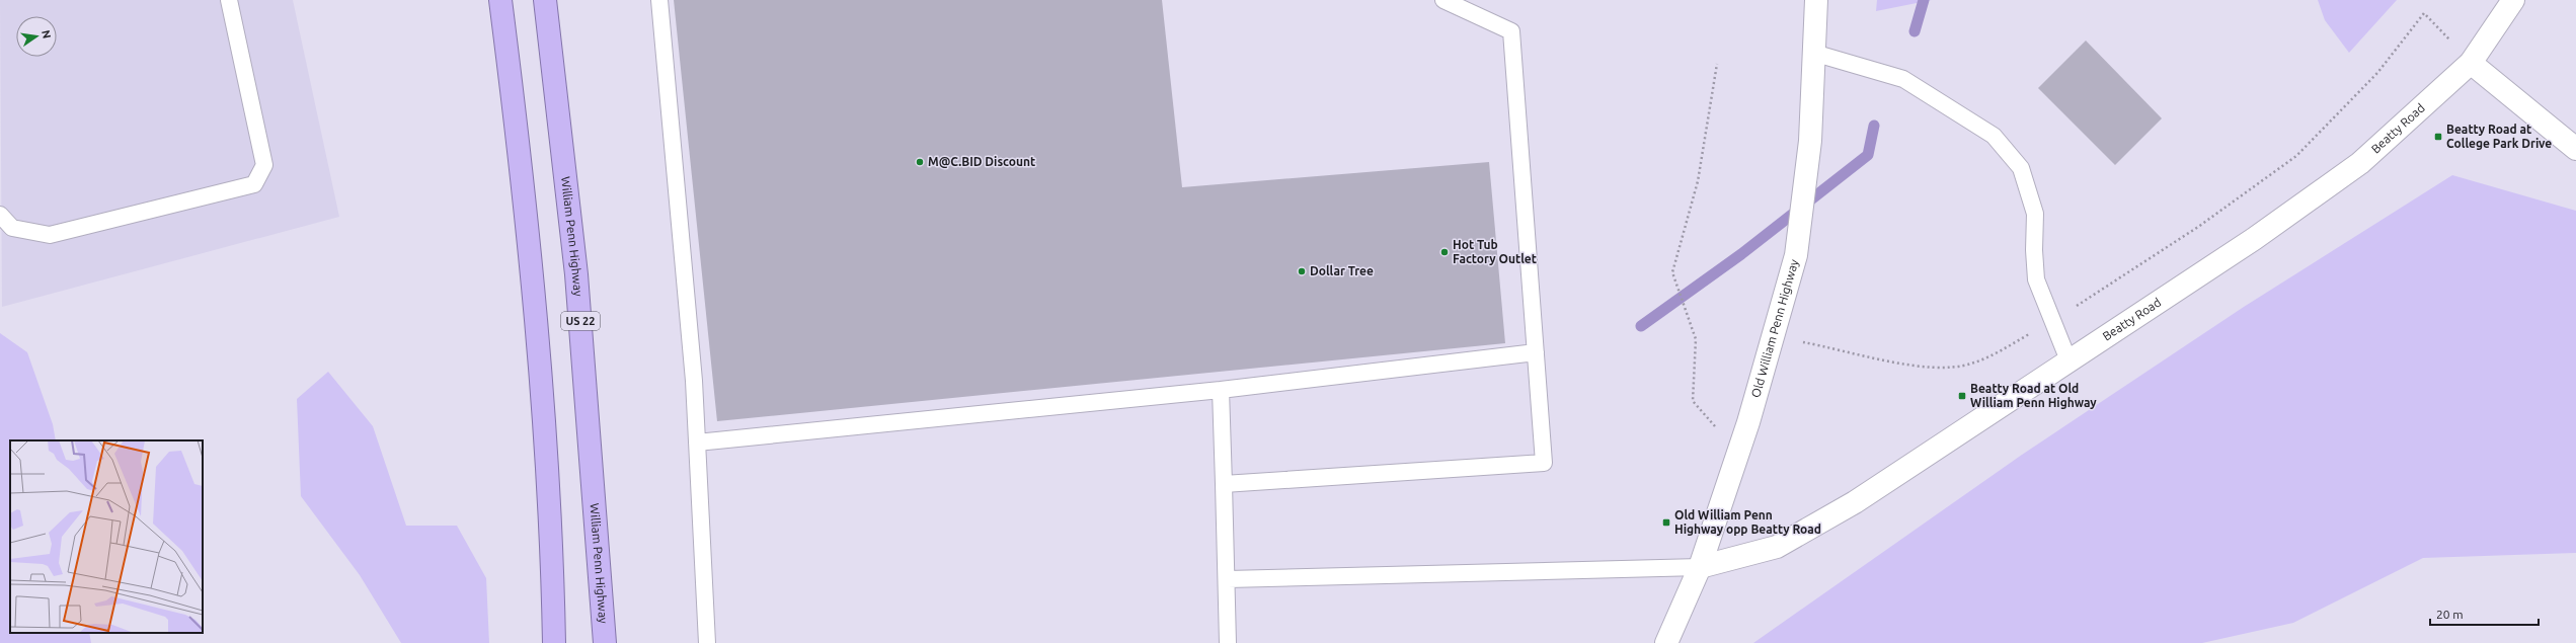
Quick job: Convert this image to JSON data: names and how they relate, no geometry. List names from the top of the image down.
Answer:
{
  "streets": {
    "highway": ["William Penn Highway", "US 22"],
    "street": ["Beatty Road", "Old William Penn Highway"]
  },
  "crossings": [
    ["Beatty Road", "Old William Penn Highway"]
  ],
  "places": {
    "transit": ["Beatty Road at College Park Drive", "Beatty Road at Old William Penn Highway", "Old William Penn Highway opp Beatty Road"],
    "other": ["M@C.BID Discount", "Hot Tub Factory Outlet", "Dollar Tree"]
  },
  "scale_bar": "20 m",
  "north": "right"
}
